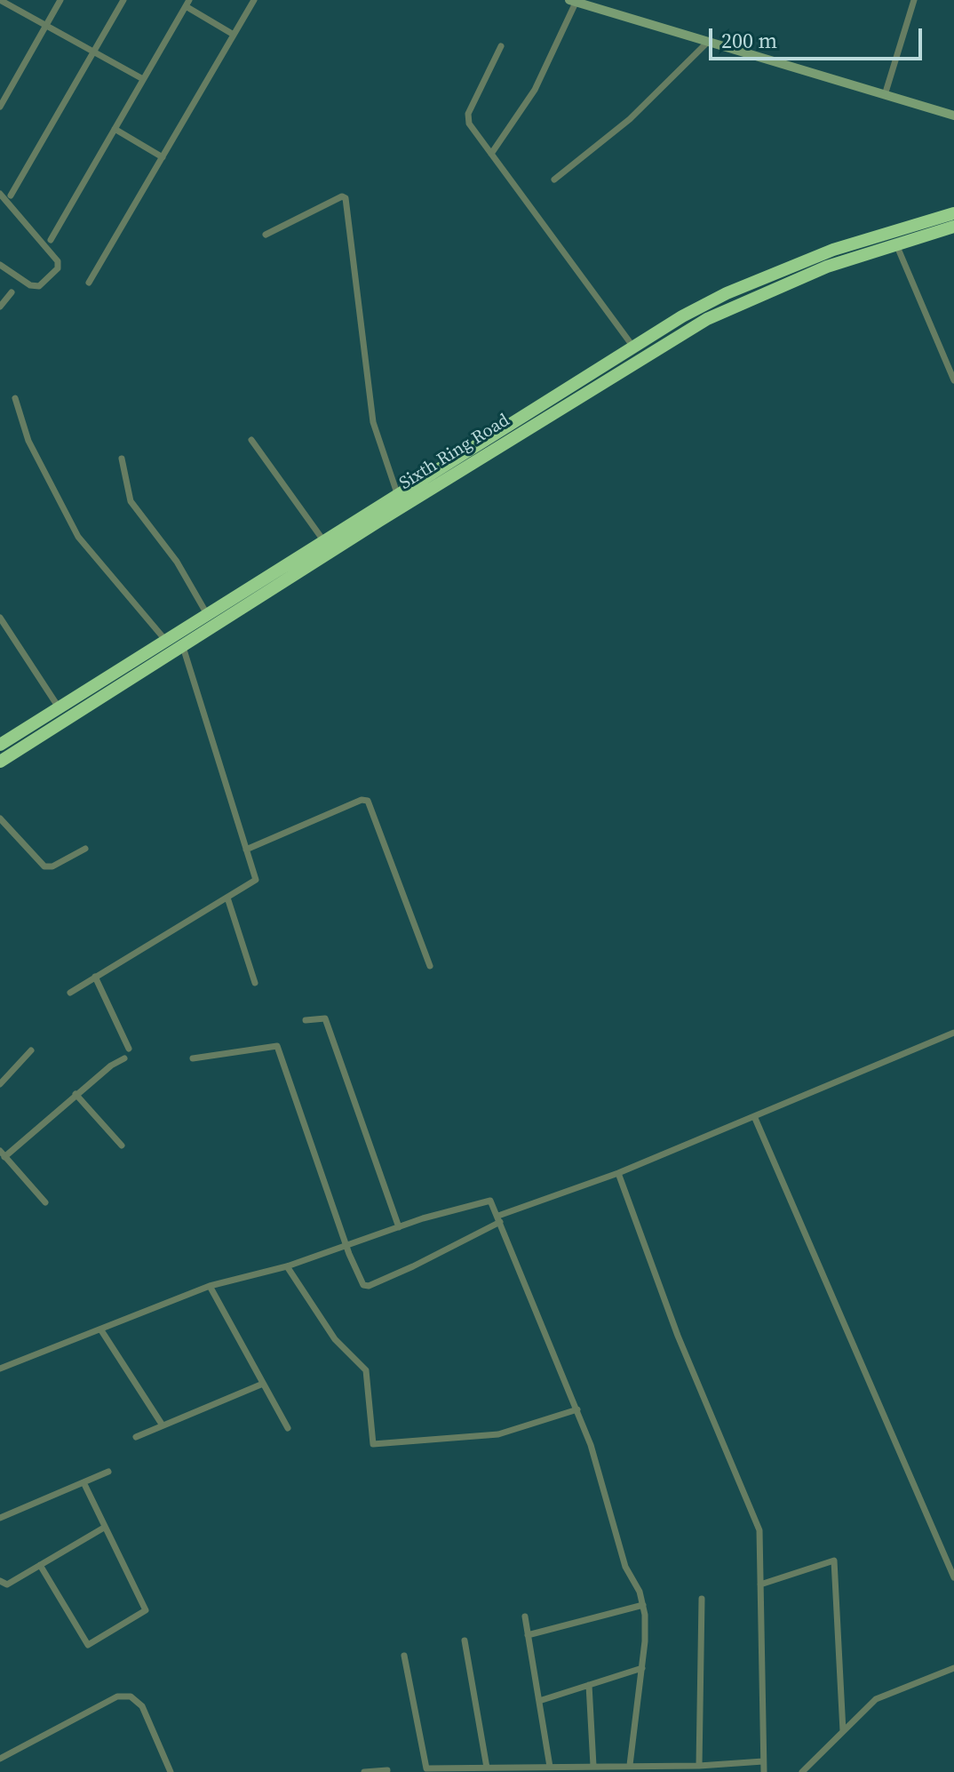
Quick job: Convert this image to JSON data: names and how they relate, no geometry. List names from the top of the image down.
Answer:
{
  "streets": {
    "highway": ["Sixth Ring Road"]
  },
  "scale_bar": "200 m"
}
